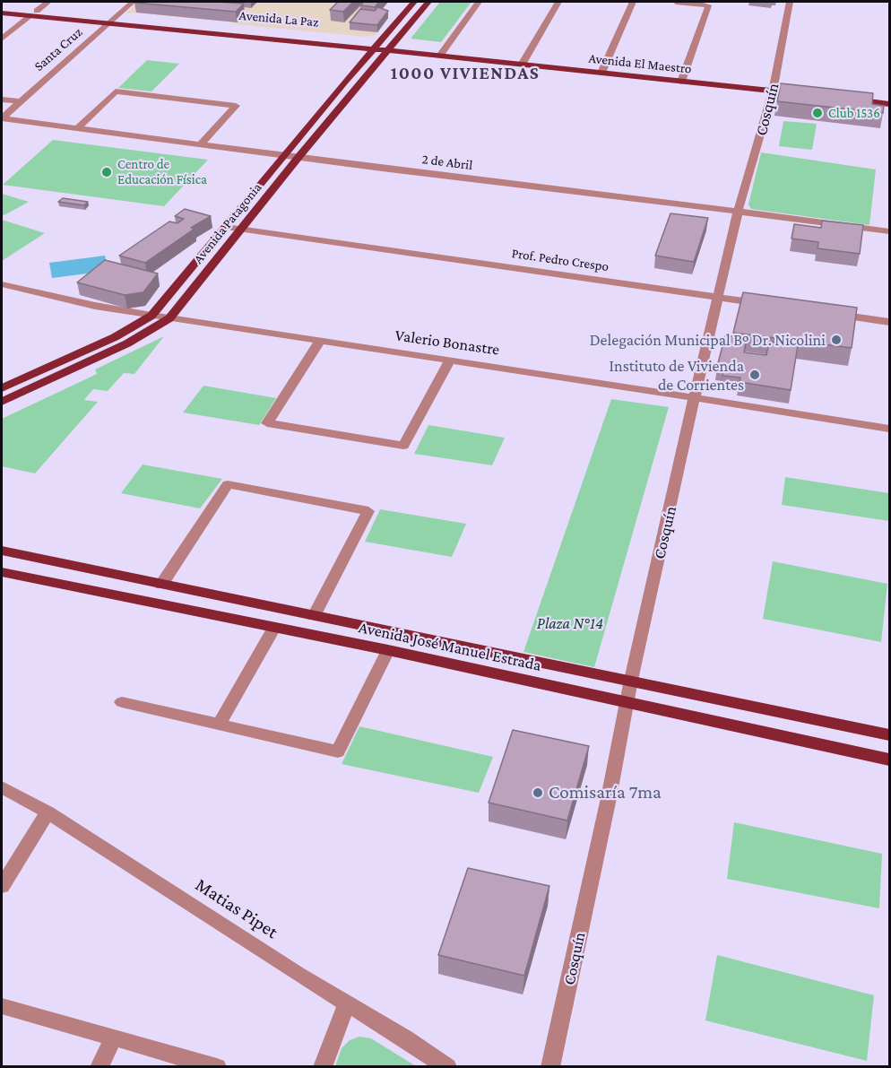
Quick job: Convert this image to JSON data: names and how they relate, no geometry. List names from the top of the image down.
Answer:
{
  "streets": {
    "main road": [
      "Avenida La Paz",
      "Avenida El Maestro",
      "Avenida Patagonia",
      "Avenida José Manuel Estrada"
    ],
    "street": [
      "Santa Cruz",
      "Cosquín",
      "2 de Abril",
      "Prof. Pedro Crespo",
      "Valerio Bonastre",
      "Matias Pipet"
    ]
  },
  "crossings": [
    ["Avenida La Paz", "Santa Cruz"],
    ["Avenida La Paz", "Avenida El Maestro"],
    ["Avenida La Paz", "Avenida Patagonia"],
    ["Santa Cruz", "2 de Abril"],
    ["Avenida El Maestro", "Cosquín"],
    ["Avenida El Maestro", "Avenida Patagonia"],
    ["Cosquín", "2 de Abril"],
    ["Cosquín", "Prof. Pedro Crespo"],
    ["Cosquín", "Valerio Bonastre"],
    ["Cosquín", "Avenida José Manuel Estrada"],
    ["2 de Abril", "Avenida Patagonia"],
    ["Avenida Patagonia", "Prof. Pedro Crespo"],
    ["Avenida Patagonia", "Valerio Bonastre"]
  ],
  "districts": ["1000 VIVIENDAS"],
  "parks": ["Plaza N°14"],
  "places": [
    "Club 1536",
    "Centro de Educación Física",
    "Delegación Municipal Bº Dr. Nicolini",
    "Instituto de Vivienda de Corrientes",
    "Comisaría 7ma"
  ]
}
